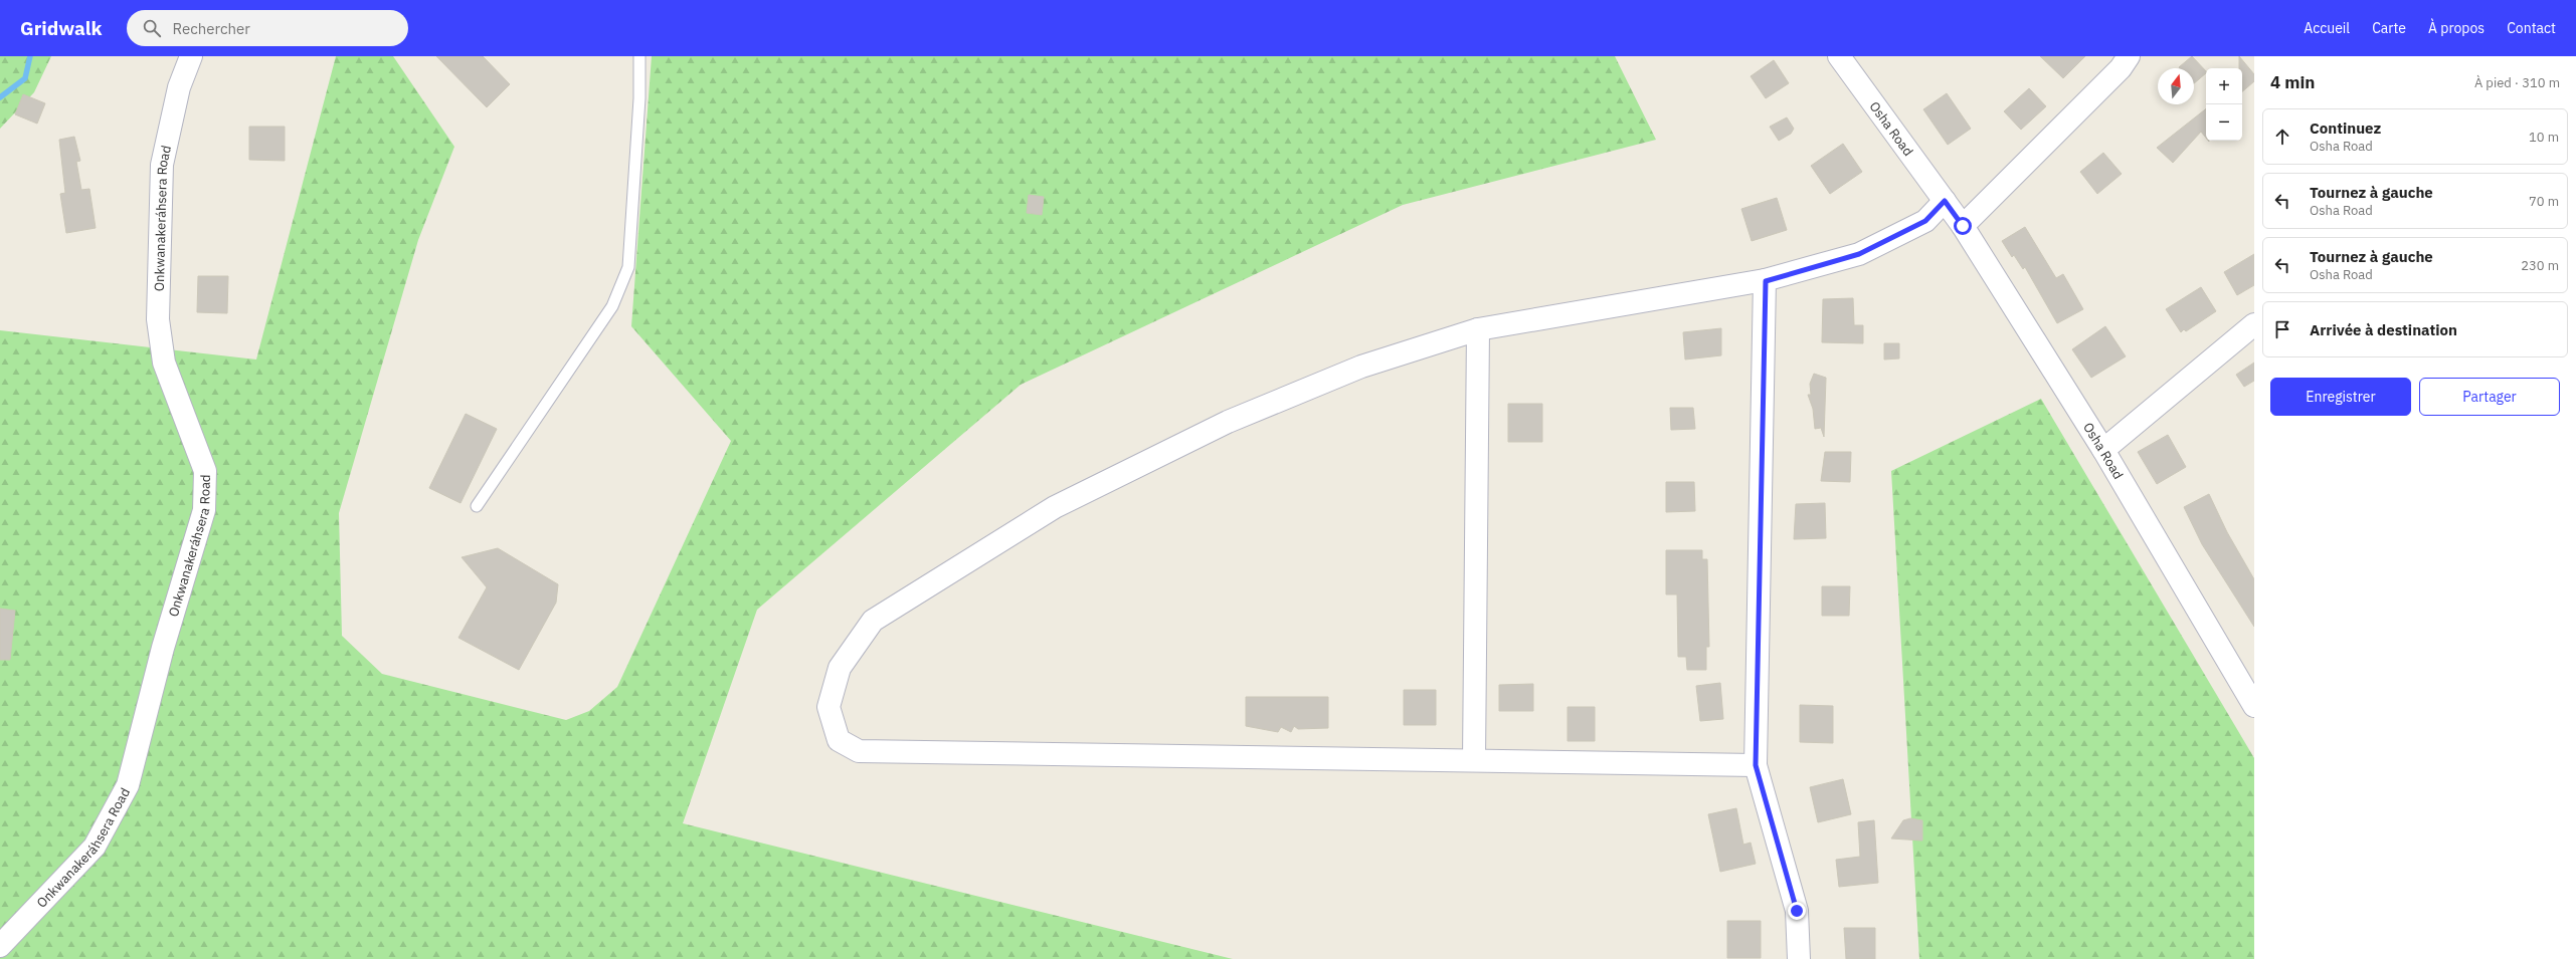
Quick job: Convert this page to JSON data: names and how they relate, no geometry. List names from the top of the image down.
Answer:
{
  "streets": {
    "street": ["Osha Road", "Onkwanakeráhsera Road"]
  },
  "north": "top",
  "page": {
    "header": "Gridwalk",
    "search": "Rechercher",
    "nav": [
      "Accueil",
      "Carte",
      "À propos",
      "Contact"
    ],
    "heading": ["4 min", "À pied · 310 m"],
    "map_buttons": ["+", "−"],
    "list": [
      ["Continuez", "Osha Road", "10 m"],
      ["Tournez à gauche", "Osha Road", "70 m"],
      ["Tournez à gauche", "Osha Road", "230 m"],
      "Arrivée à destination"
    ],
    "buttons": ["Enregistrer", "Partager"]
  }
}
